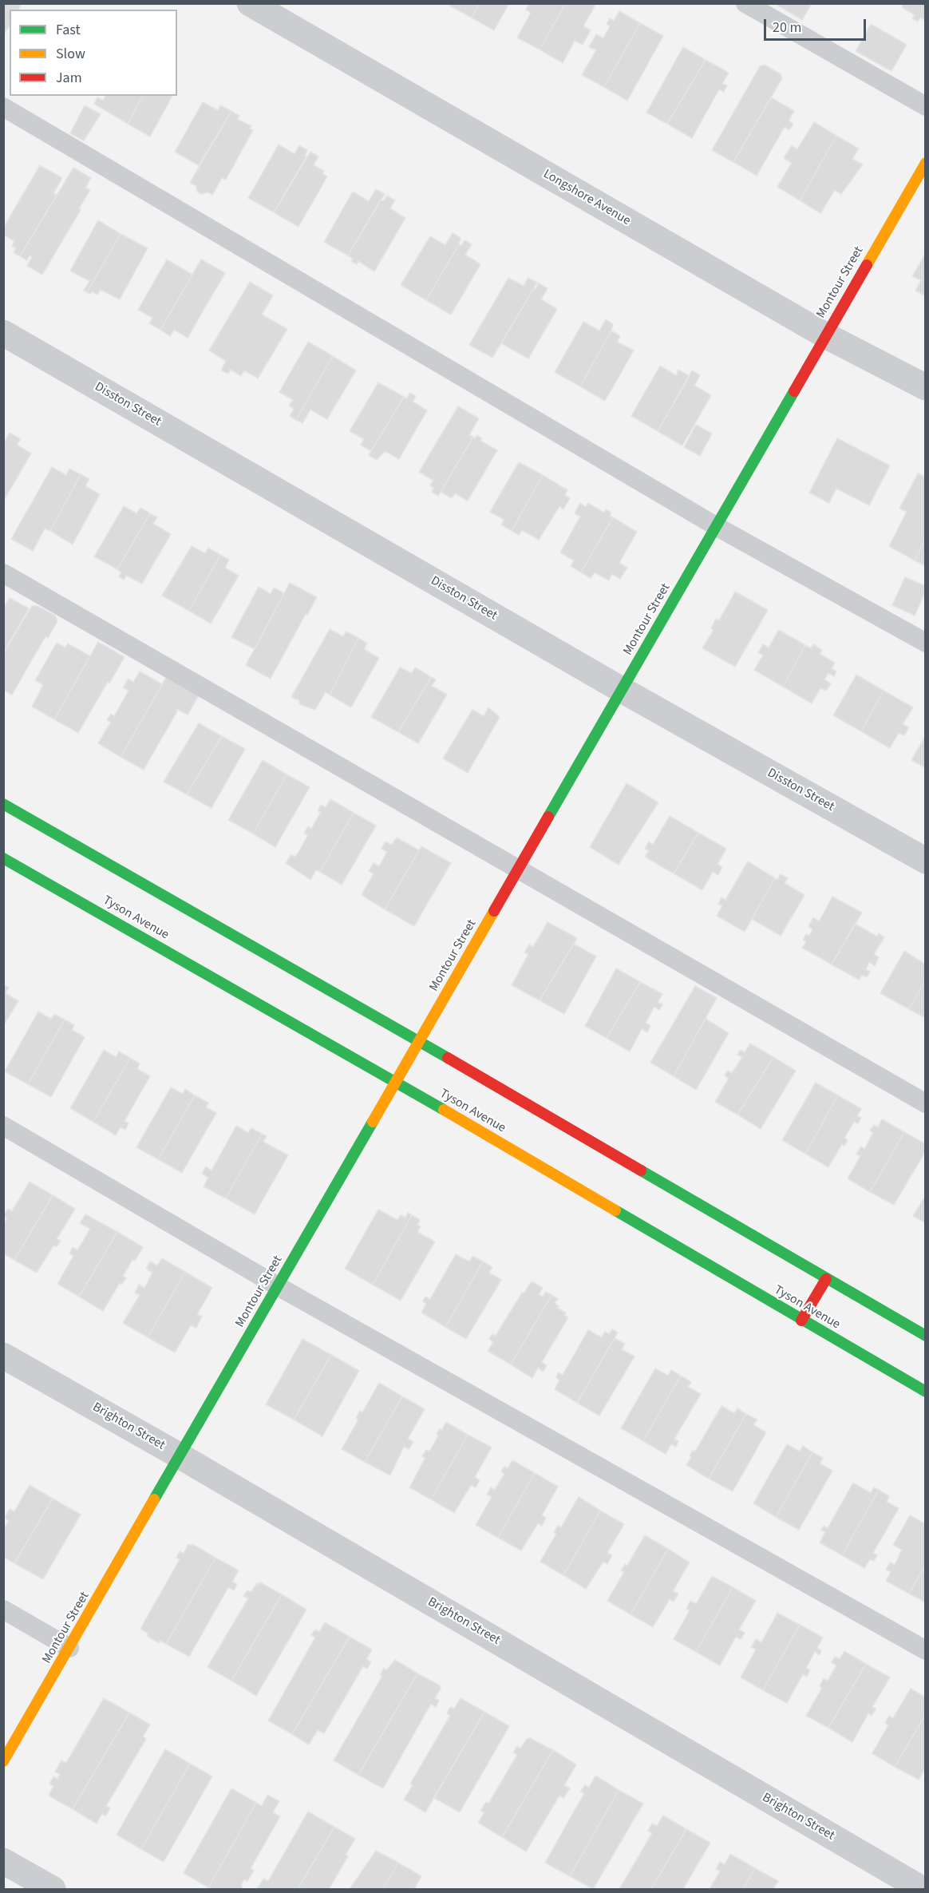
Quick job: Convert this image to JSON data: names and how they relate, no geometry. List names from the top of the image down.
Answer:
{
  "streets": {
    "street": [
      "Longshore Avenue",
      "Montour Street",
      "Disston Street",
      "Tyson Avenue",
      "Brighton Street"
    ]
  },
  "crossings": [
    ["Longshore Avenue", "Montour Street"],
    ["Montour Street", "Disston Street"],
    ["Montour Street", "Tyson Avenue"],
    ["Montour Street", "Brighton Street"]
  ],
  "legend": ["Fast", "Slow", "Jam"],
  "scale_bar": "20 m"
}
